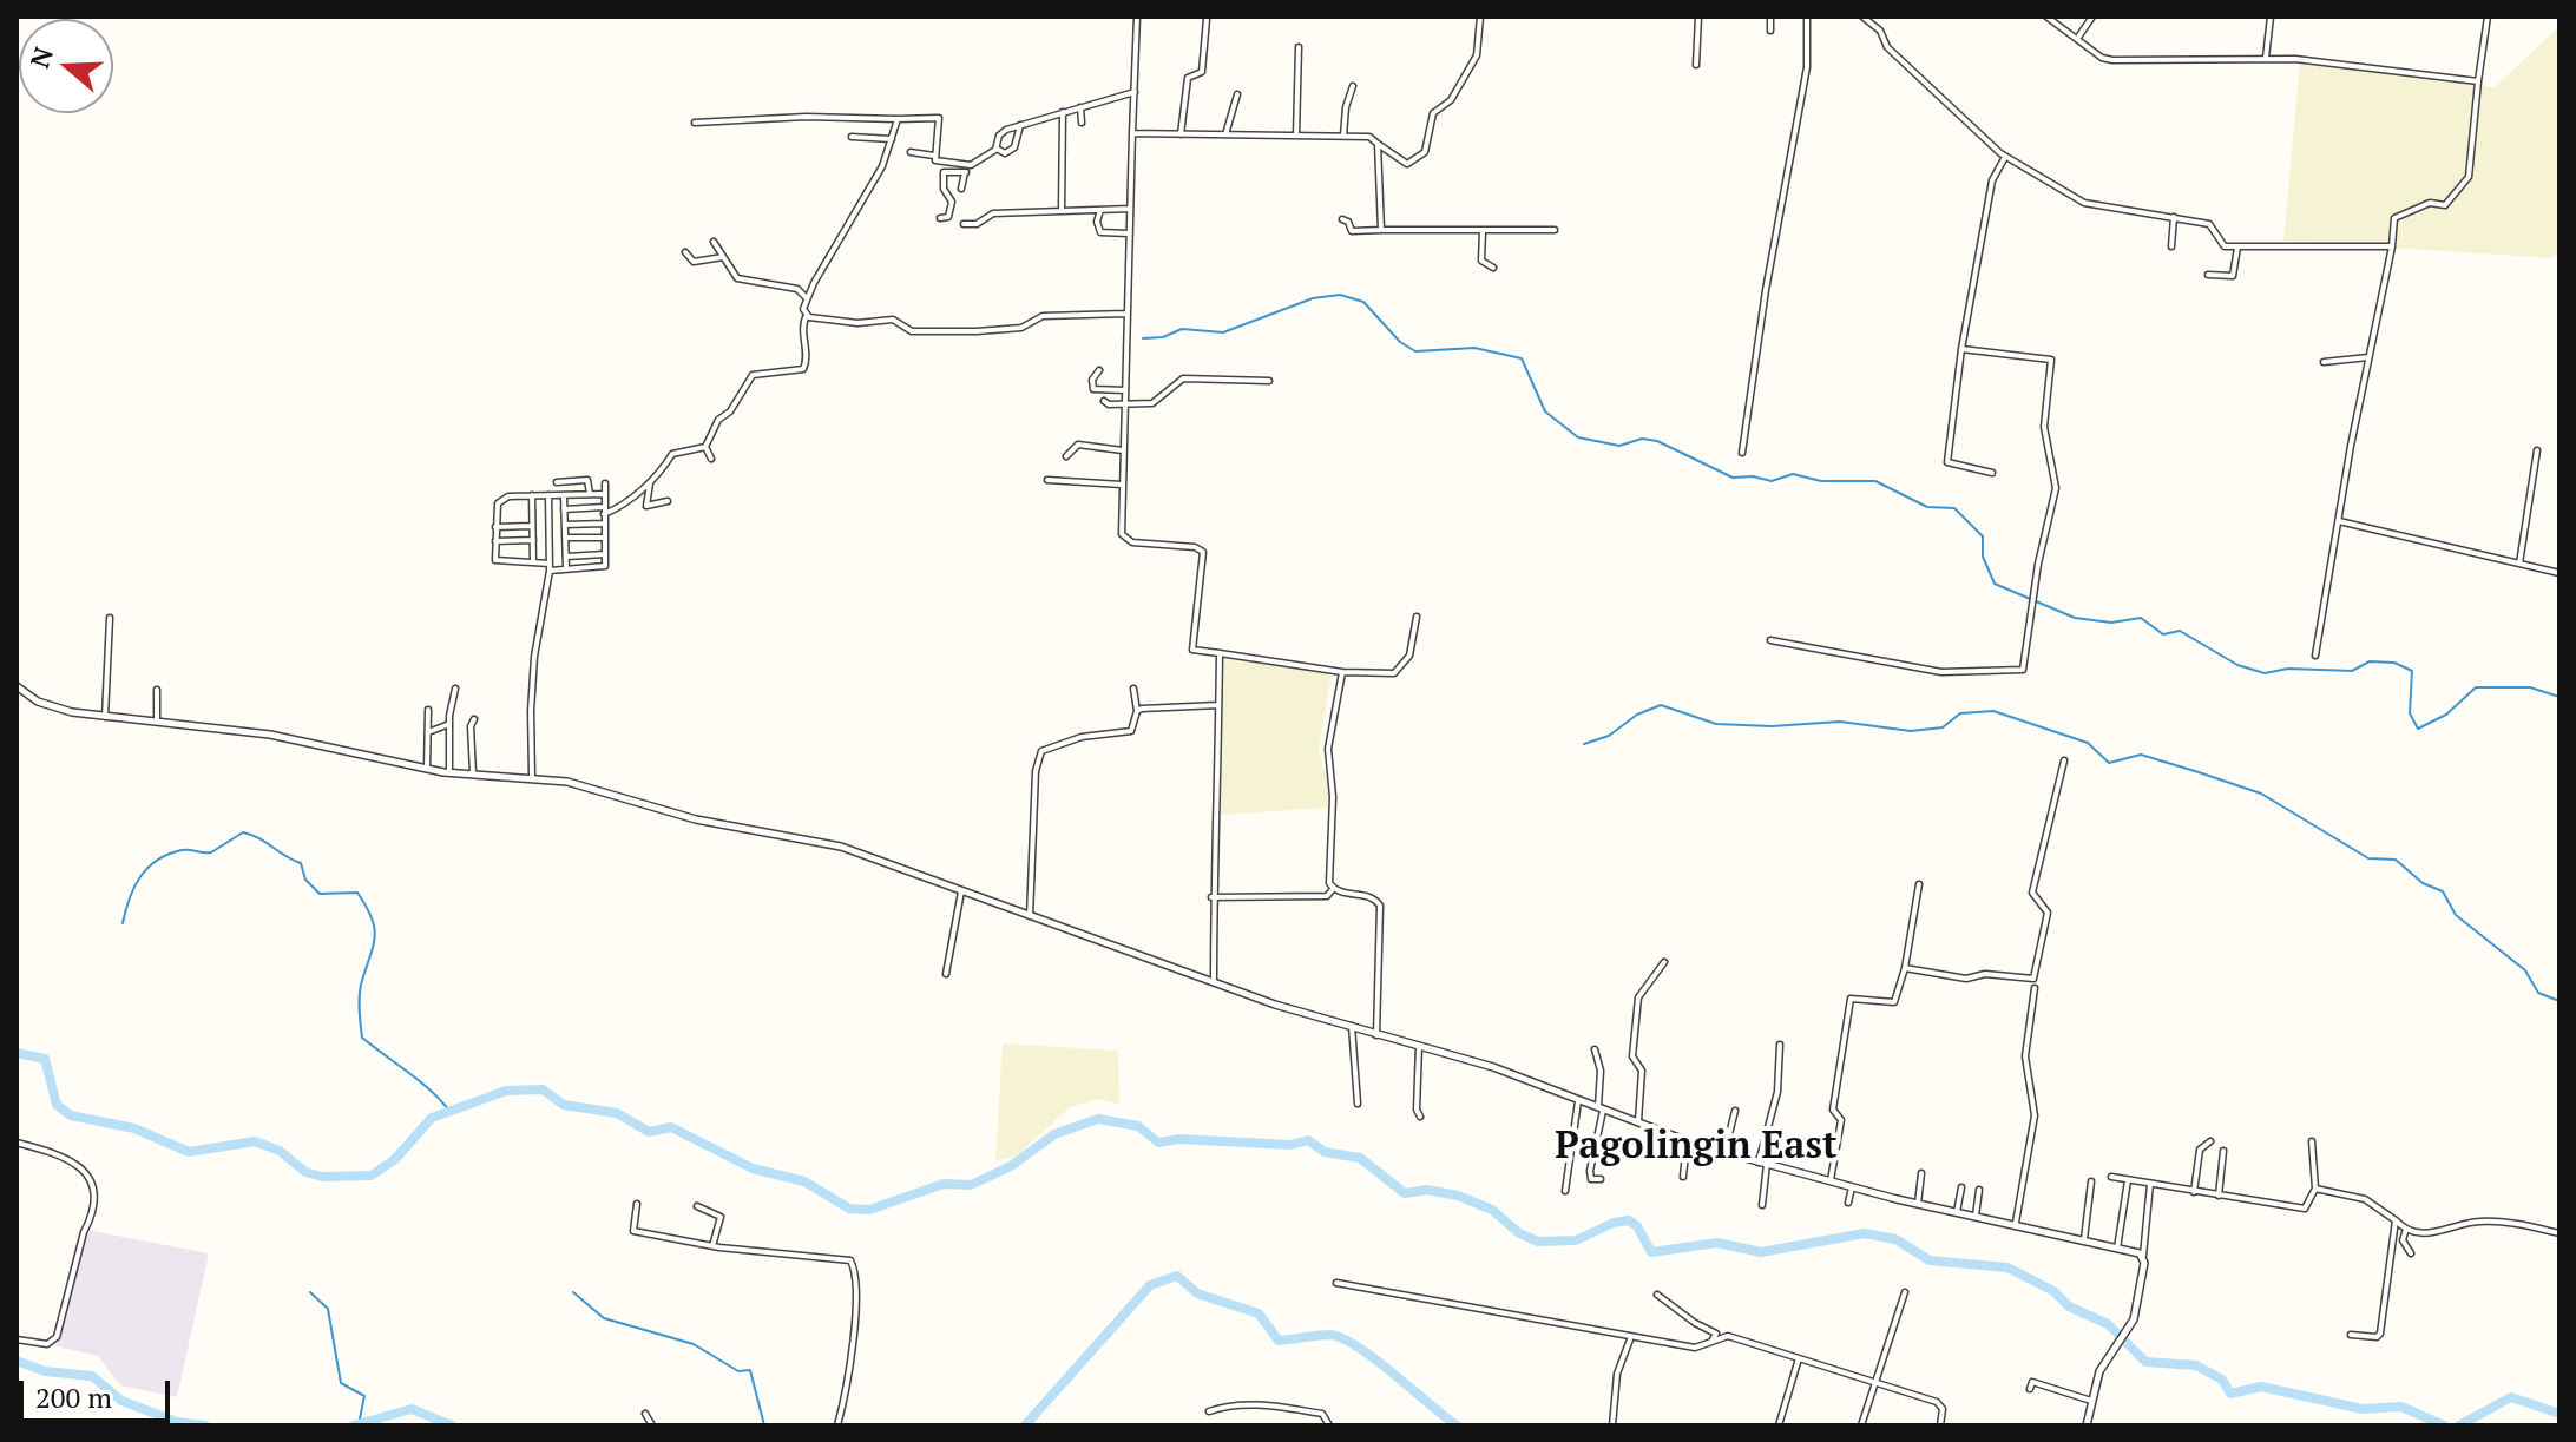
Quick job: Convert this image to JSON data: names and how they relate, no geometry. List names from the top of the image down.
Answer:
{
  "districts": ["Pagolingin East"],
  "scale_bar": "200 m",
  "north": "left"
}
